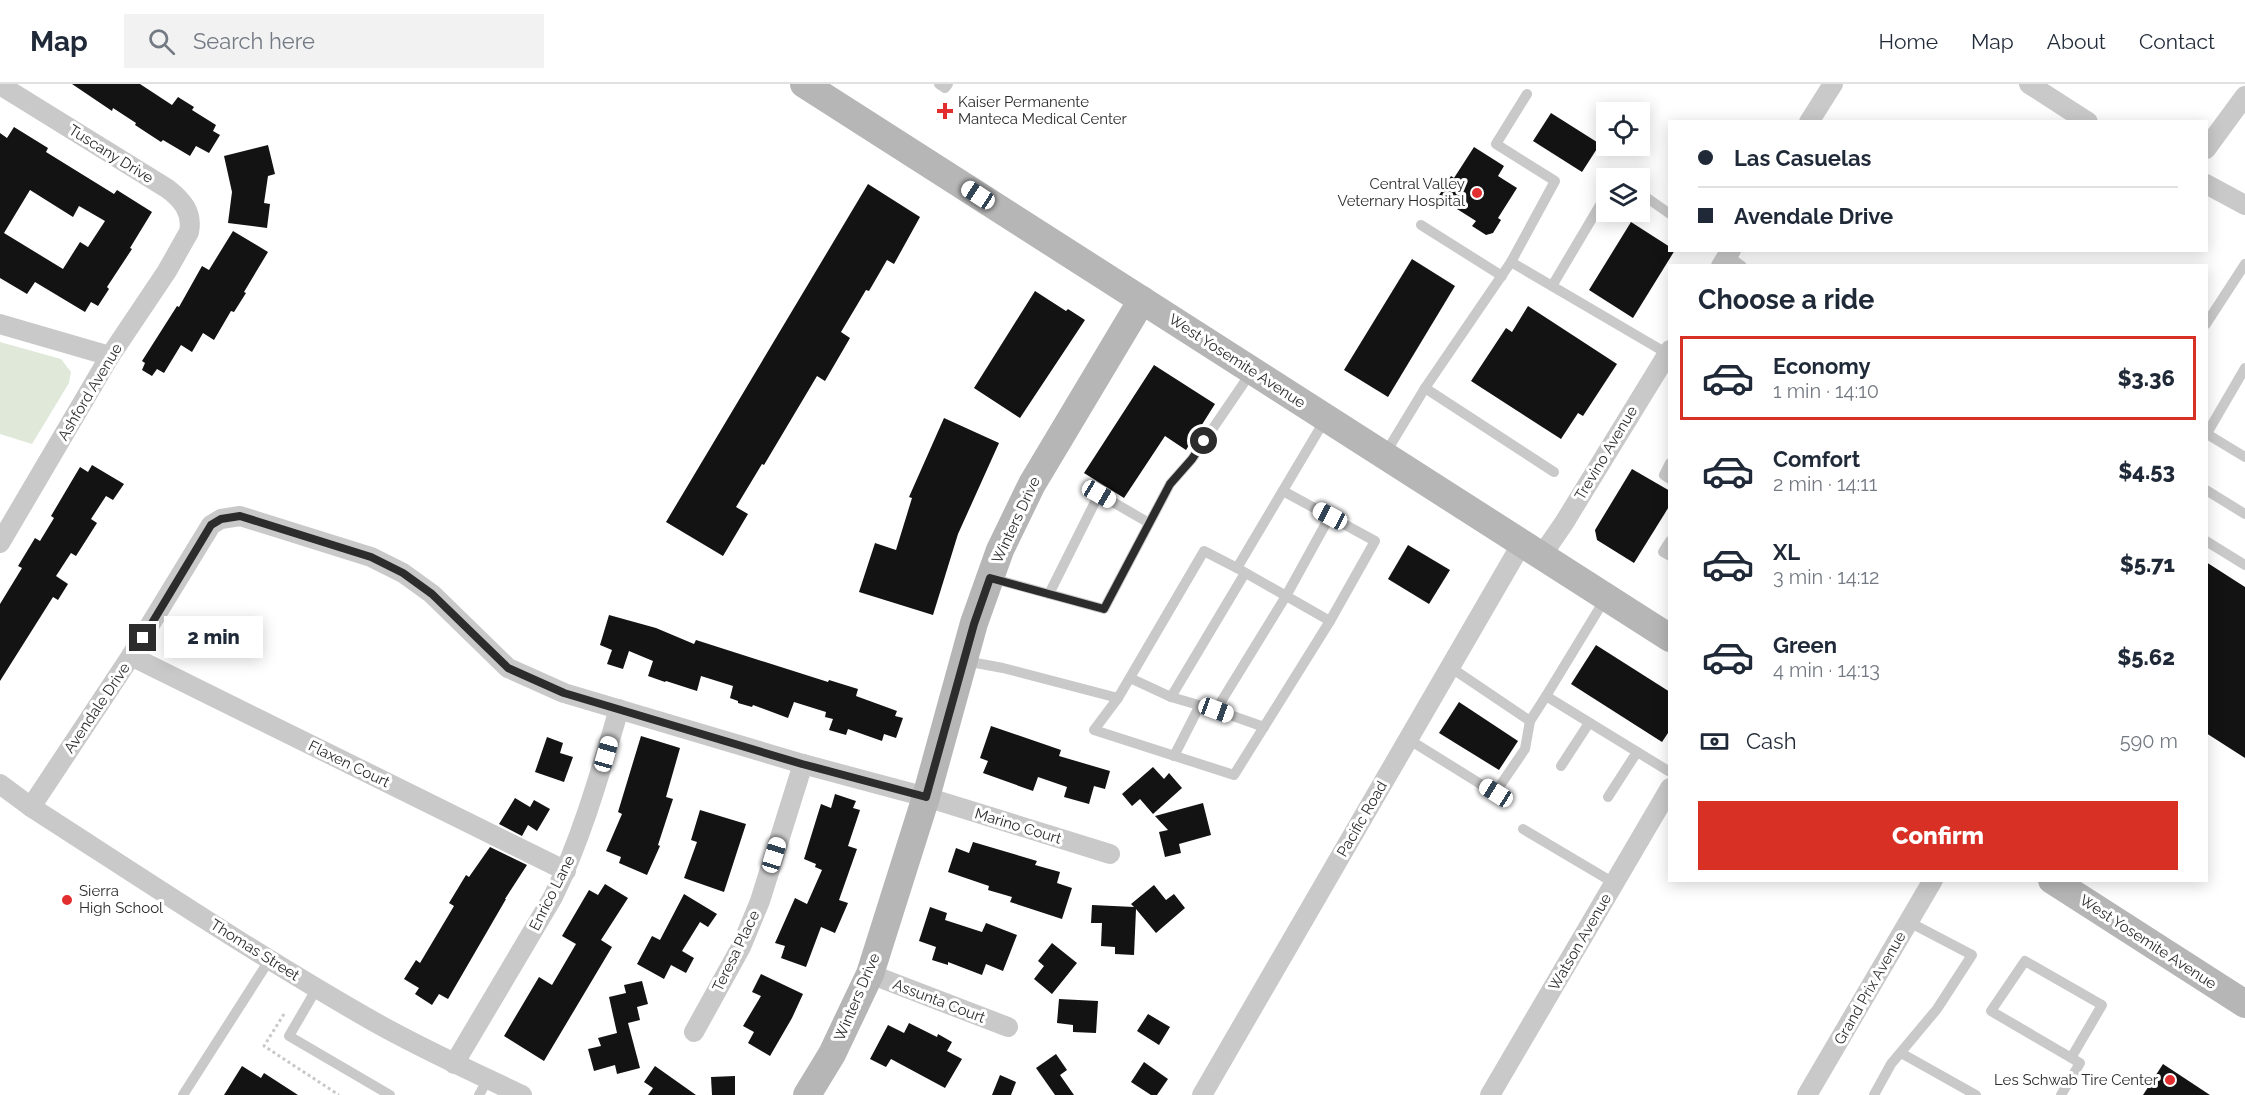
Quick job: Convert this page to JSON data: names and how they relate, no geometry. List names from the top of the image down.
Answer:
{
  "streets": {
    "main road": ["West Yosemite Avenue", "Winters Drive"],
    "street": [
      "Tuscany Drive",
      "Ashford Avenue",
      "Trevino Avenue",
      "Avendale Drive",
      "Flaxen Court",
      "Pacific Road",
      "Marino Court",
      "Enrico Lane",
      "Watson Avenue",
      "Thomas Street",
      "Teresa Place",
      "Grand Prix Avenue",
      "Assunta Court"
    ]
  },
  "crossings": [
    ["Tuscany Drive", "Ashford Avenue"],
    ["West Yosemite Avenue", "Trevino Avenue"],
    ["West Yosemite Avenue", "Winters Drive"],
    ["West Yosemite Avenue", "Pacific Road"],
    ["Trevino Avenue", "Pacific Road"],
    ["Winters Drive", "Marino Court"],
    ["Winters Drive", "Assunta Court"],
    ["Avendale Drive", "Flaxen Court"],
    ["Avendale Drive", "Marino Court"],
    ["Avendale Drive", "Thomas Street"],
    ["Flaxen Court", "Enrico Lane"],
    ["Marino Court", "Enrico Lane"],
    ["Marino Court", "Teresa Place"],
    ["Enrico Lane", "Thomas Street"]
  ],
  "places": {
    "health": ["Kaiser Permanente Manteca Medical Center"],
    "other": ["Central Valley Veternary Hospital", "Sierra High School", "Les Schwab Tire Center"]
  },
  "page": {
    "header": "Map",
    "search": "Search here",
    "nav": [
      "Home",
      "Map",
      "About",
      "Contact"
    ],
    "banner": ["Las Casuelas", "Avendale Drive"],
    "heading": "Choose a ride",
    "list": [
      {
        "name": "Economy",
        "note": "1 min · 14:10",
        "value": "$3.36"
      },
      {
        "name": "Comfort",
        "note": "2 min · 14:11",
        "value": "$4.53"
      },
      {
        "name": "XL",
        "note": "3 min · 14:12",
        "value": "$5.71"
      },
      {
        "name": "Green",
        "note": "4 min · 14:13",
        "value": "$5.62"
      }
    ],
    "bubble": "2 min",
    "pay": ["Cash", "590 m"],
    "buttons": "Confirm"
  }
}
